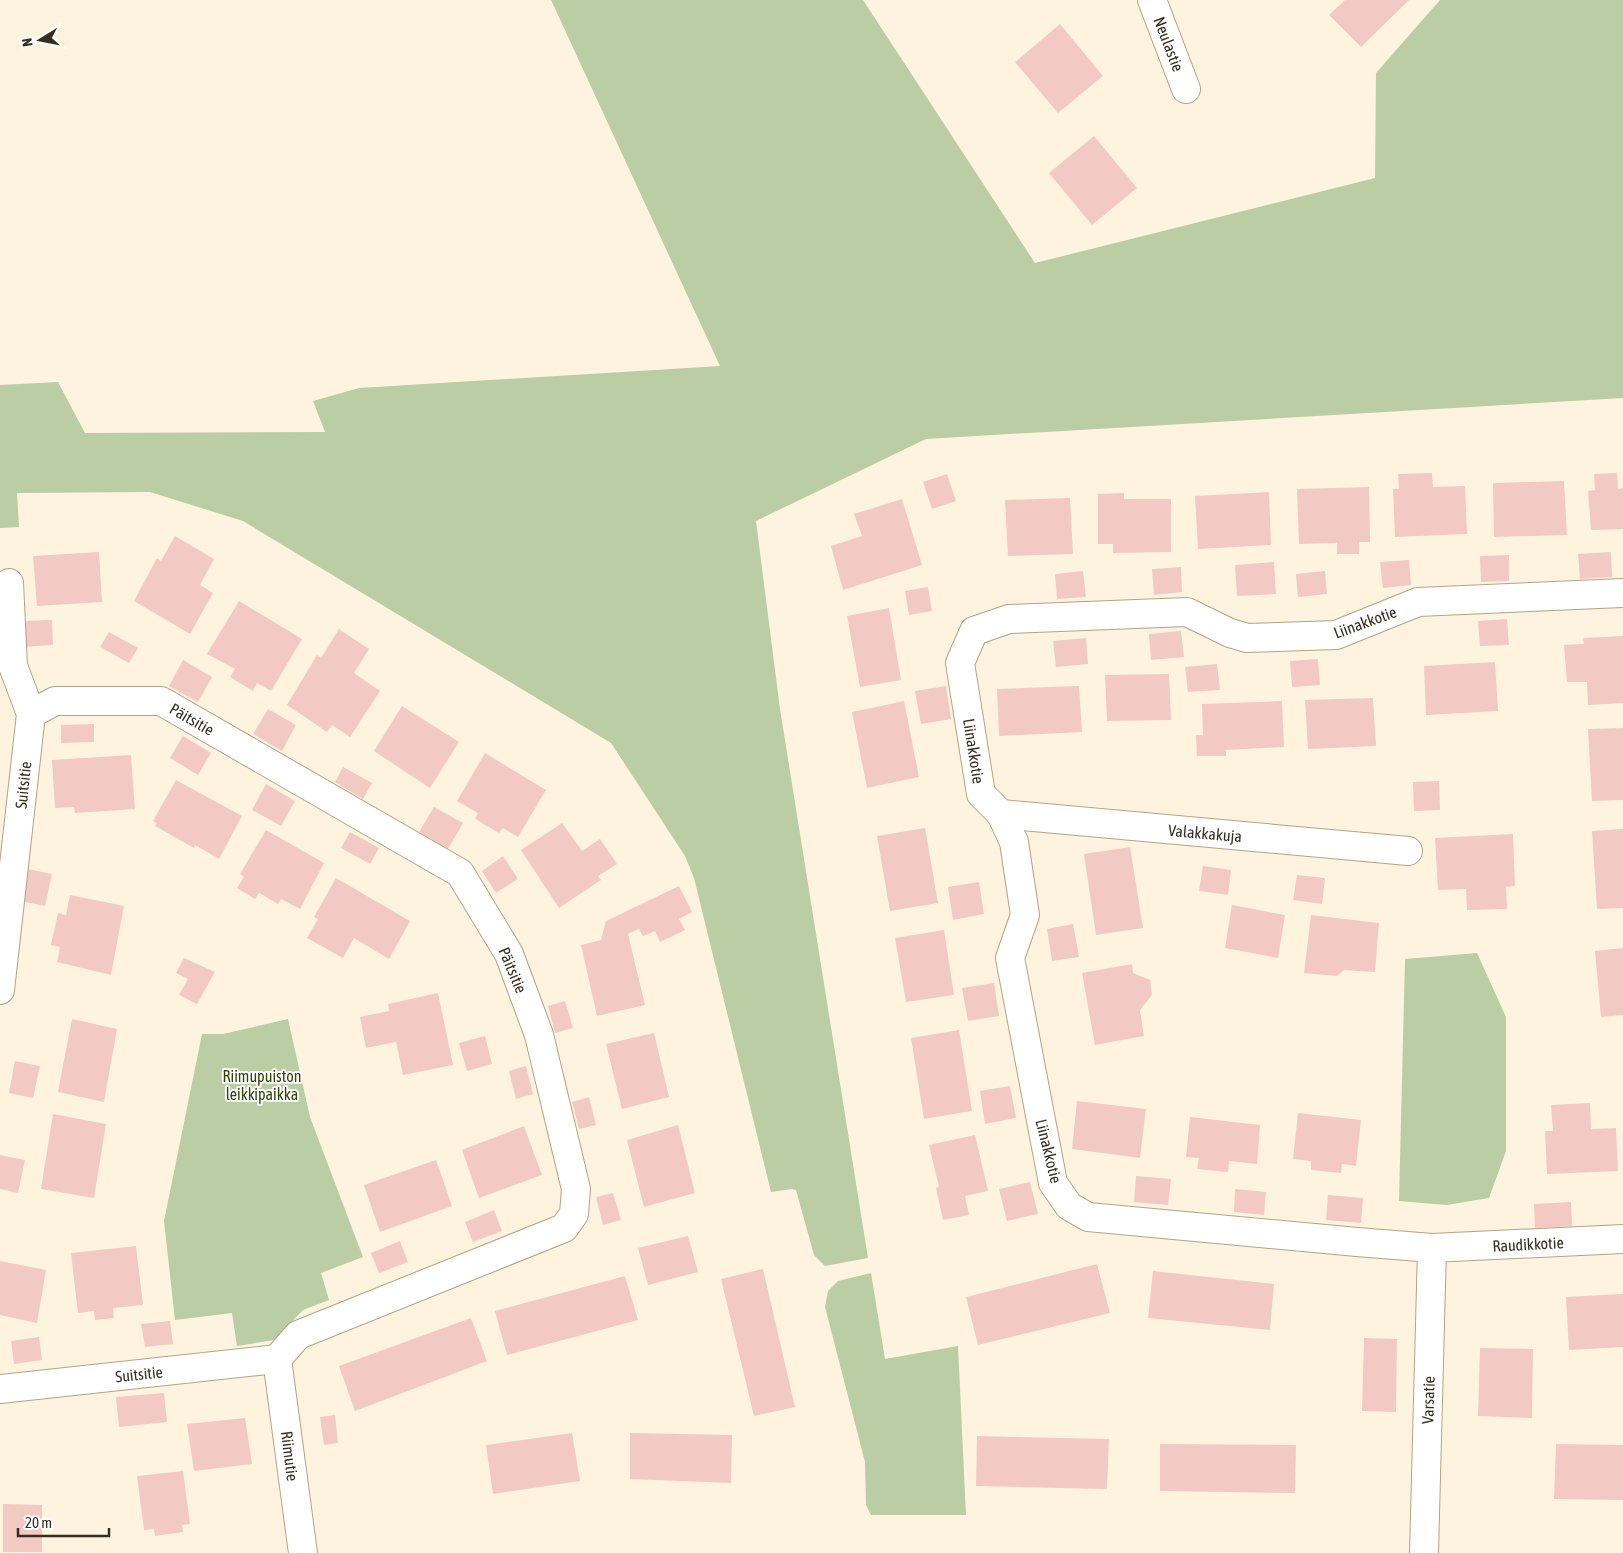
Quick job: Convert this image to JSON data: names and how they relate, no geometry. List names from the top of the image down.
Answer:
{
  "streets": {
    "street": [
      "Neulastie",
      "Liinakkotie",
      "Päitsitie",
      "Suitsitie",
      "Valakkakuja",
      "Raudikkotie",
      "Varsatie",
      "Riimutie"
    ]
  },
  "crossings": [
    ["Liinakkotie", "Valakkakuja"],
    ["Liinakkotie", "Raudikkotie"],
    ["Liinakkotie", "Varsatie"],
    ["Päitsitie", "Suitsitie"],
    ["Päitsitie", "Riimutie"],
    ["Suitsitie", "Riimutie"],
    ["Raudikkotie", "Varsatie"]
  ],
  "parks": ["Riimupuiston leikkipaikka"],
  "scale_bar": "20 m",
  "north": "left"
}
